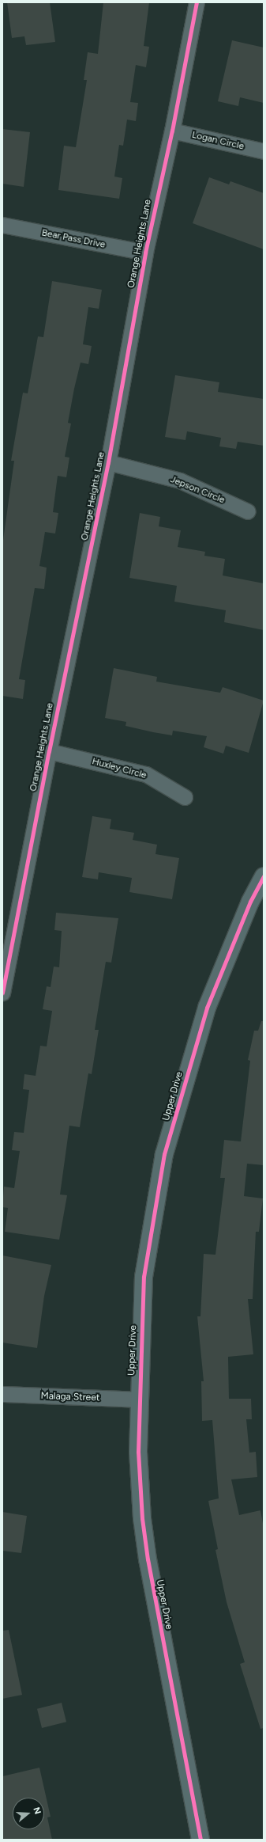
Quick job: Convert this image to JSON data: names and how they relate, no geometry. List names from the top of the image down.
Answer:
{
  "streets": {
    "main road": ["Upper Drive"],
    "street": [
      "Logan Circle",
      "Bear Pass Drive",
      "Orange Heights Lane",
      "Jepson Circle",
      "Huxley Circle",
      "Malaga Street"
    ]
  },
  "crossings": [
    ["Logan Circle", "Orange Heights Lane"],
    ["Bear Pass Drive", "Orange Heights Lane"],
    ["Orange Heights Lane", "Jepson Circle"],
    ["Orange Heights Lane", "Huxley Circle"],
    ["Upper Drive", "Malaga Street"]
  ],
  "north": "right"
}
